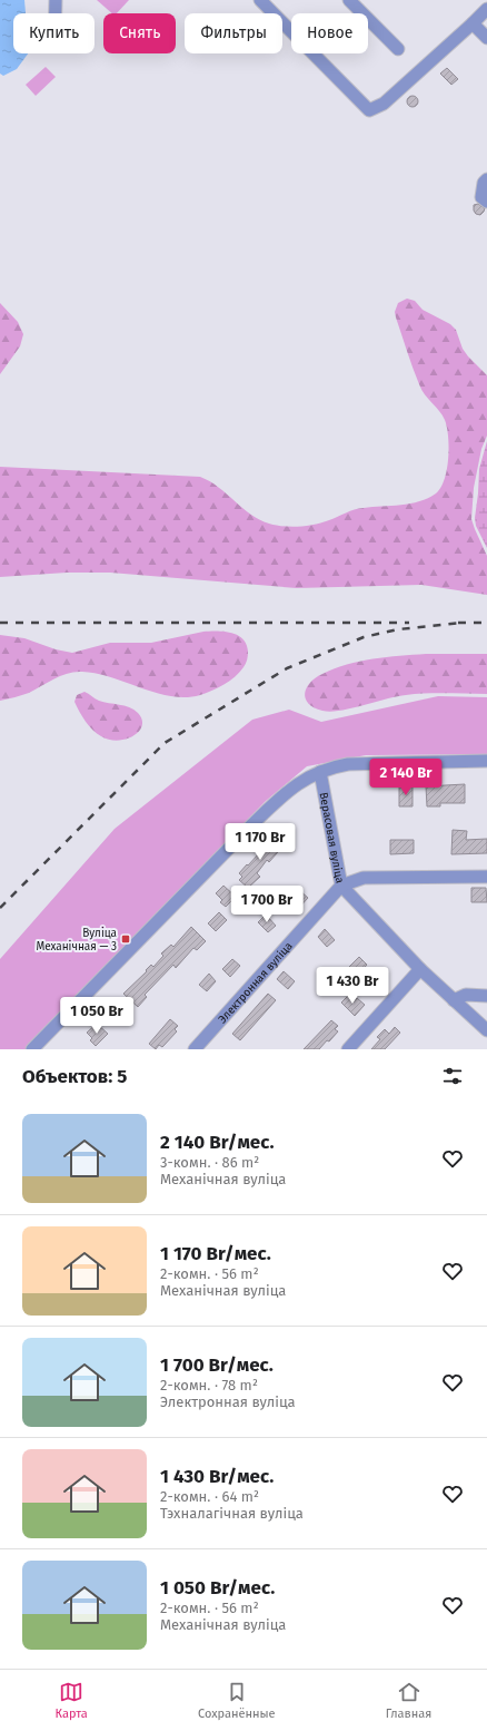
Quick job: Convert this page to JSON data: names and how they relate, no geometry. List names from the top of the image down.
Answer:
{
  "streets": {
    "street": ["Верасовая вуліца", "Электронная вуліца"]
  },
  "crossings": [
    ["Верасовая вуліца", "Электронная вуліца"]
  ],
  "places": {
    "transit": ["Вуліца Механічная — 3"]
  },
  "page": {
    "chip": [
      "Купить",
      "Снять",
      "Фильтры",
      "Новое"
    ],
    "price": [
      "2 140 Br",
      "1 170 Br",
      "1 700 Br",
      "1 430 Br",
      "1 050 Br"
    ],
    "heading": "Объектов: 5",
    "list": [
      {
        "name": "2 140 Br/мес.",
        "note": "3-комн. · 86 m² · Механічная вуліца"
      },
      {
        "name": "1 170 Br/мес.",
        "note": "2-комн. · 56 m² · Механічная вуліца"
      },
      {
        "name": "1 700 Br/мес.",
        "note": "2-комн. · 78 m² · Электронная вуліца"
      },
      {
        "name": "1 430 Br/мес.",
        "note": "2-комн. · 64 m² · Тэхналагічная вуліца"
      },
      {
        "name": "1 050 Br/мес.",
        "note": "2-комн. · 56 m² · Механічная вуліца"
      }
    ],
    "tabs": ["Карта", "Сохранённые", "Главная"]
  }
}
